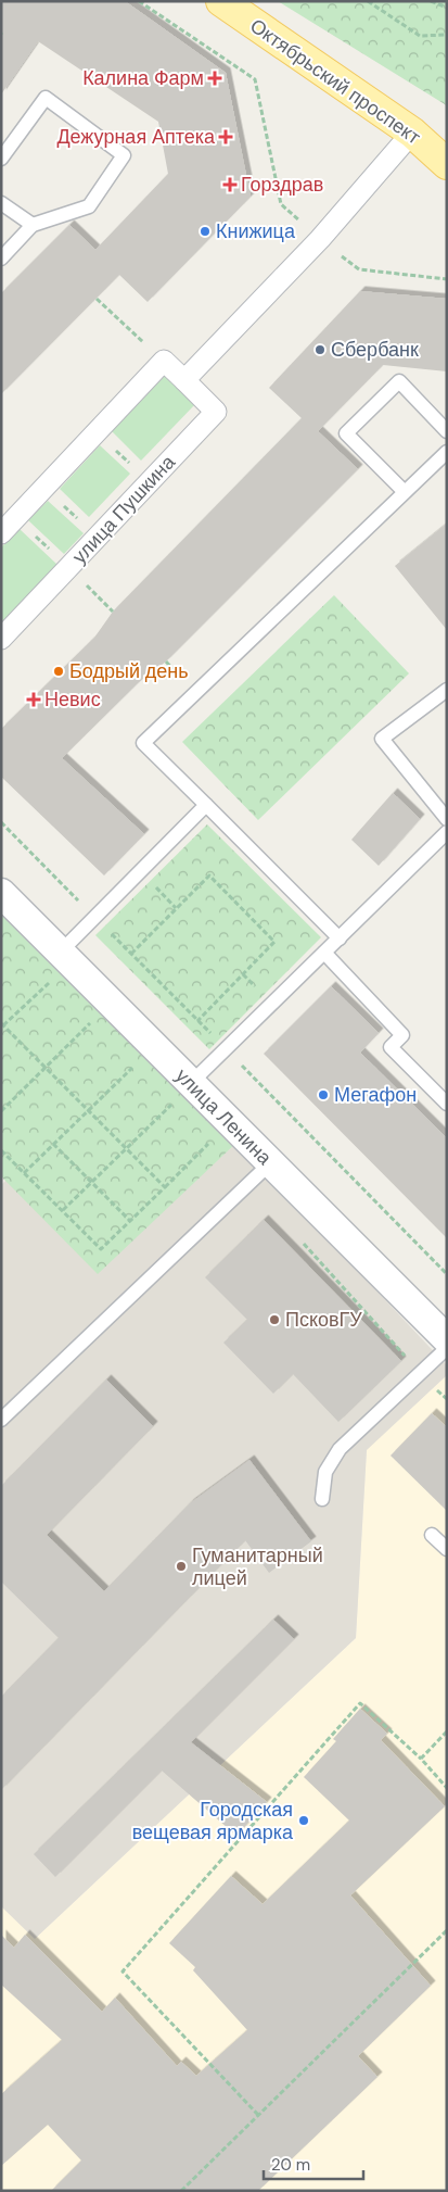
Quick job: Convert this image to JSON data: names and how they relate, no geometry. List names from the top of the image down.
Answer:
{
  "streets": {
    "main road": ["Октябрьский проспект"],
    "street": ["улица Пушкина", "улица Ленина"]
  },
  "places": {
    "health": [
      "Калина Фарм",
      "Дежурная Аптека",
      "Горздрав",
      "Невис"
    ],
    "other": [
      "Книжица",
      "Сбербанк",
      "Бодрый день",
      "Мегафон",
      "ПсковГУ",
      "Гуманитарный лицей",
      "Городская вещевая ярмарка"
    ]
  },
  "scale_bar": "20 m"
}
